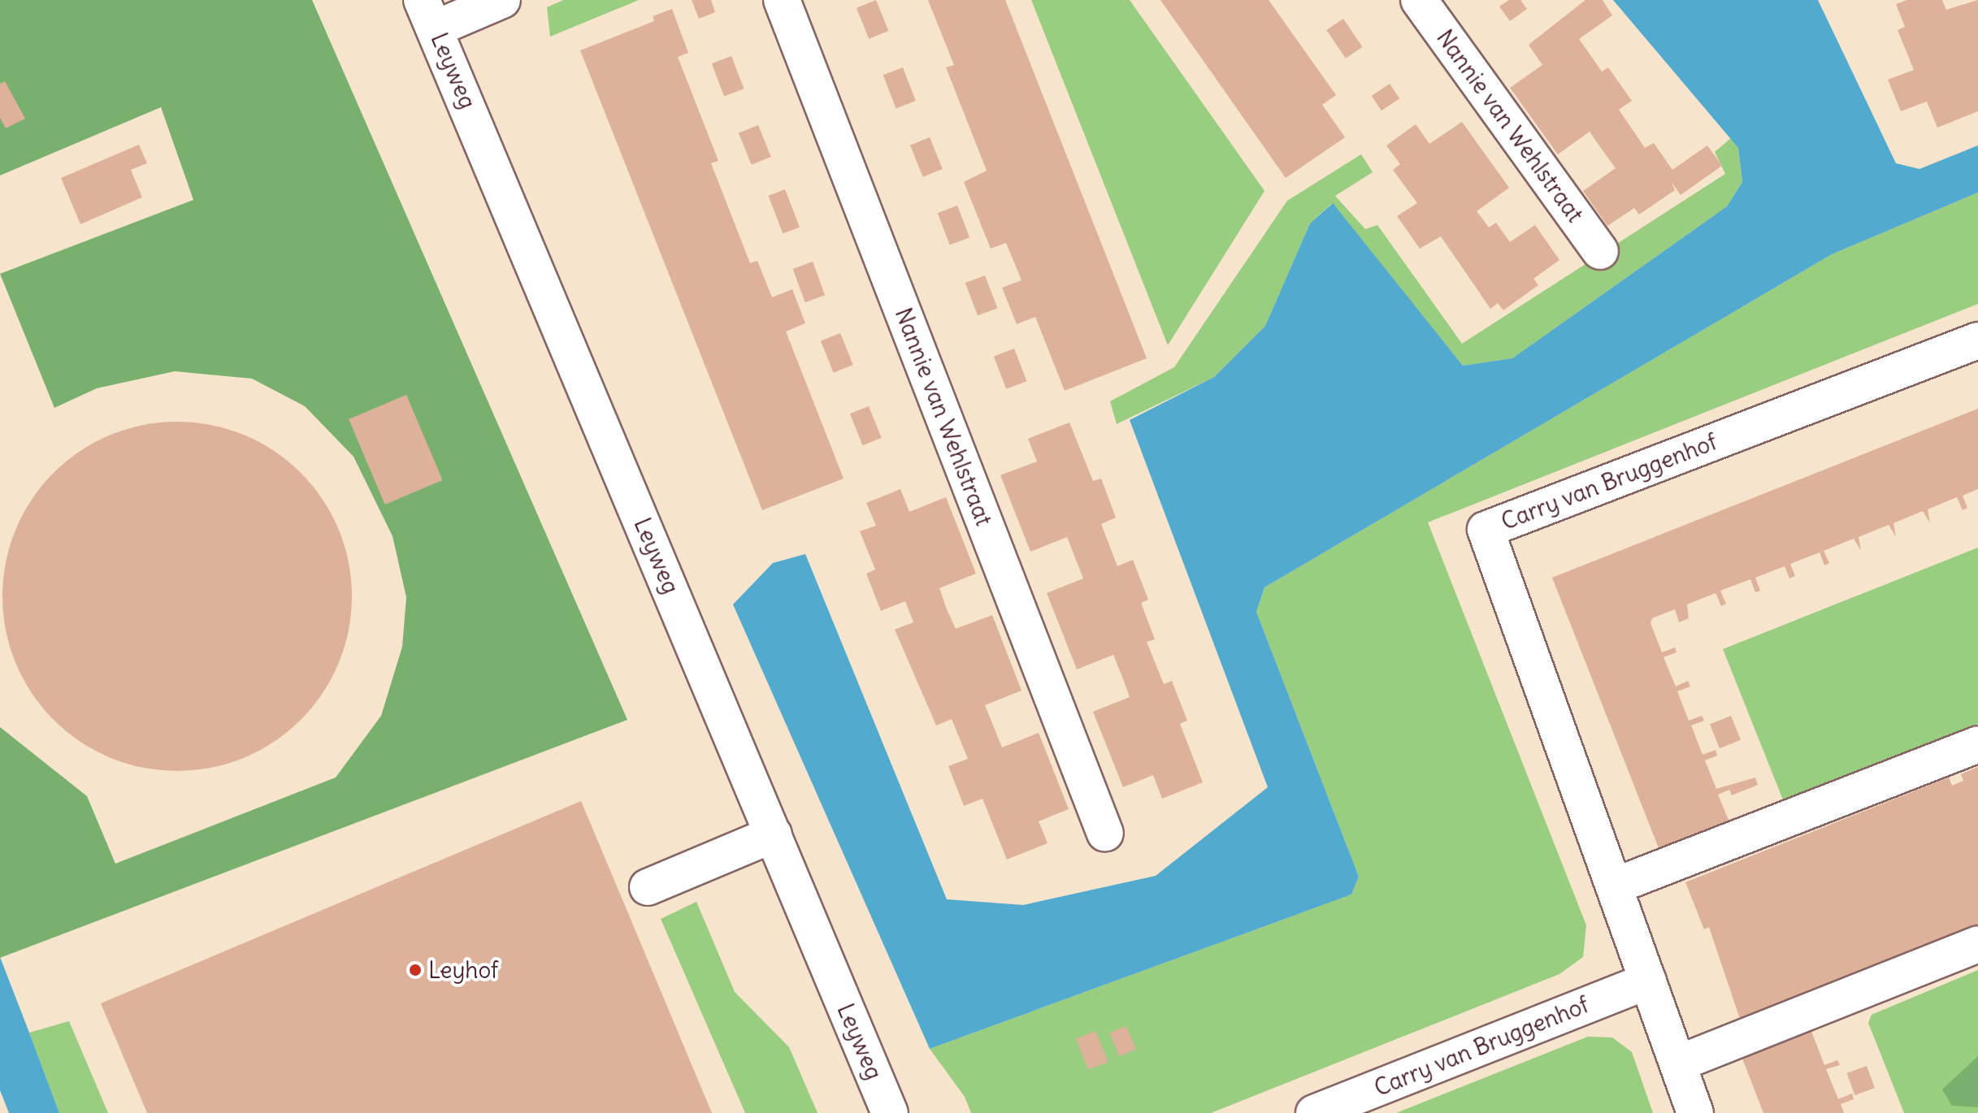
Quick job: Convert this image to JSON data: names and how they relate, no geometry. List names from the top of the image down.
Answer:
{
  "streets": {
    "street": ["Leyweg", "Nannie van Wehlstraat", "Carry van Bruggenhof"]
  },
  "places": ["Leyhof"]
}
